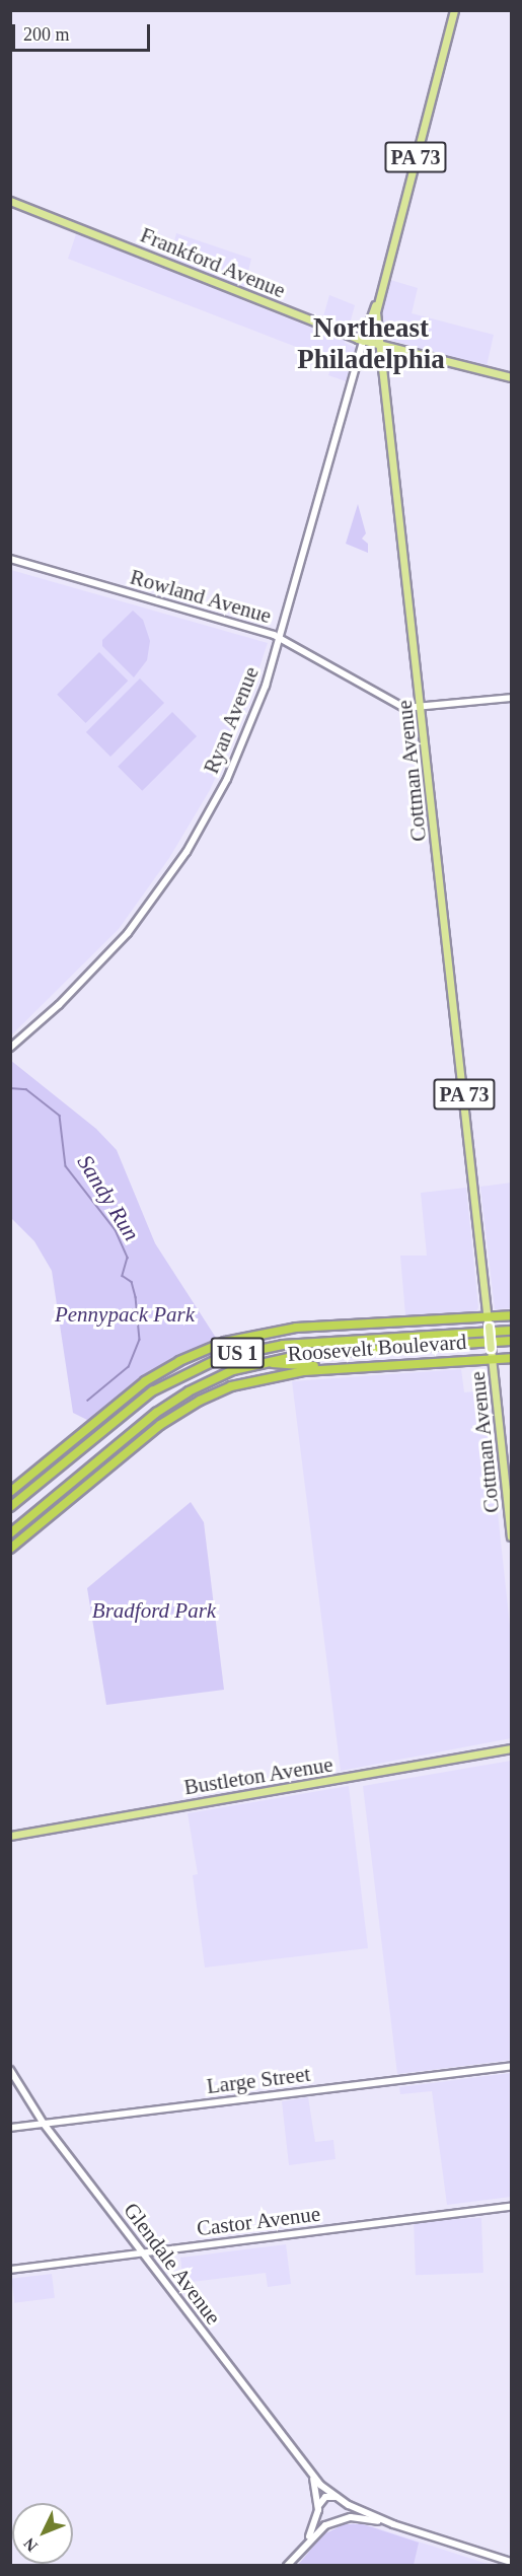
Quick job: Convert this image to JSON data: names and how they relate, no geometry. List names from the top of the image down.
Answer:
{
  "streets": {
    "highway": ["Roosevelt Boulevard", "US 1"],
    "main road": [
      "PA 73",
      "Frankford Avenue",
      "Cottman Avenue",
      "Bustleton Avenue"
    ],
    "street": [
      "Rowland Avenue",
      "Ryan Avenue",
      "Large Street",
      "Castor Avenue",
      "Glendale Avenue"
    ]
  },
  "crossings": [
    ["Frankford Avenue", "Ryan Avenue"],
    ["Frankford Avenue", "Cottman Avenue"],
    ["Rowland Avenue", "Ryan Avenue"],
    ["Rowland Avenue", "Cottman Avenue"],
    ["Cottman Avenue", "Roosevelt Boulevard"],
    ["Large Street", "Glendale Avenue"],
    ["Castor Avenue", "Glendale Avenue"]
  ],
  "districts": ["Northeast Philadelphia"],
  "water": ["Sandy Run"],
  "parks": ["Pennypack Park", "Bradford Park"],
  "scale_bar": "200 m",
  "north": "bottom left"
}
